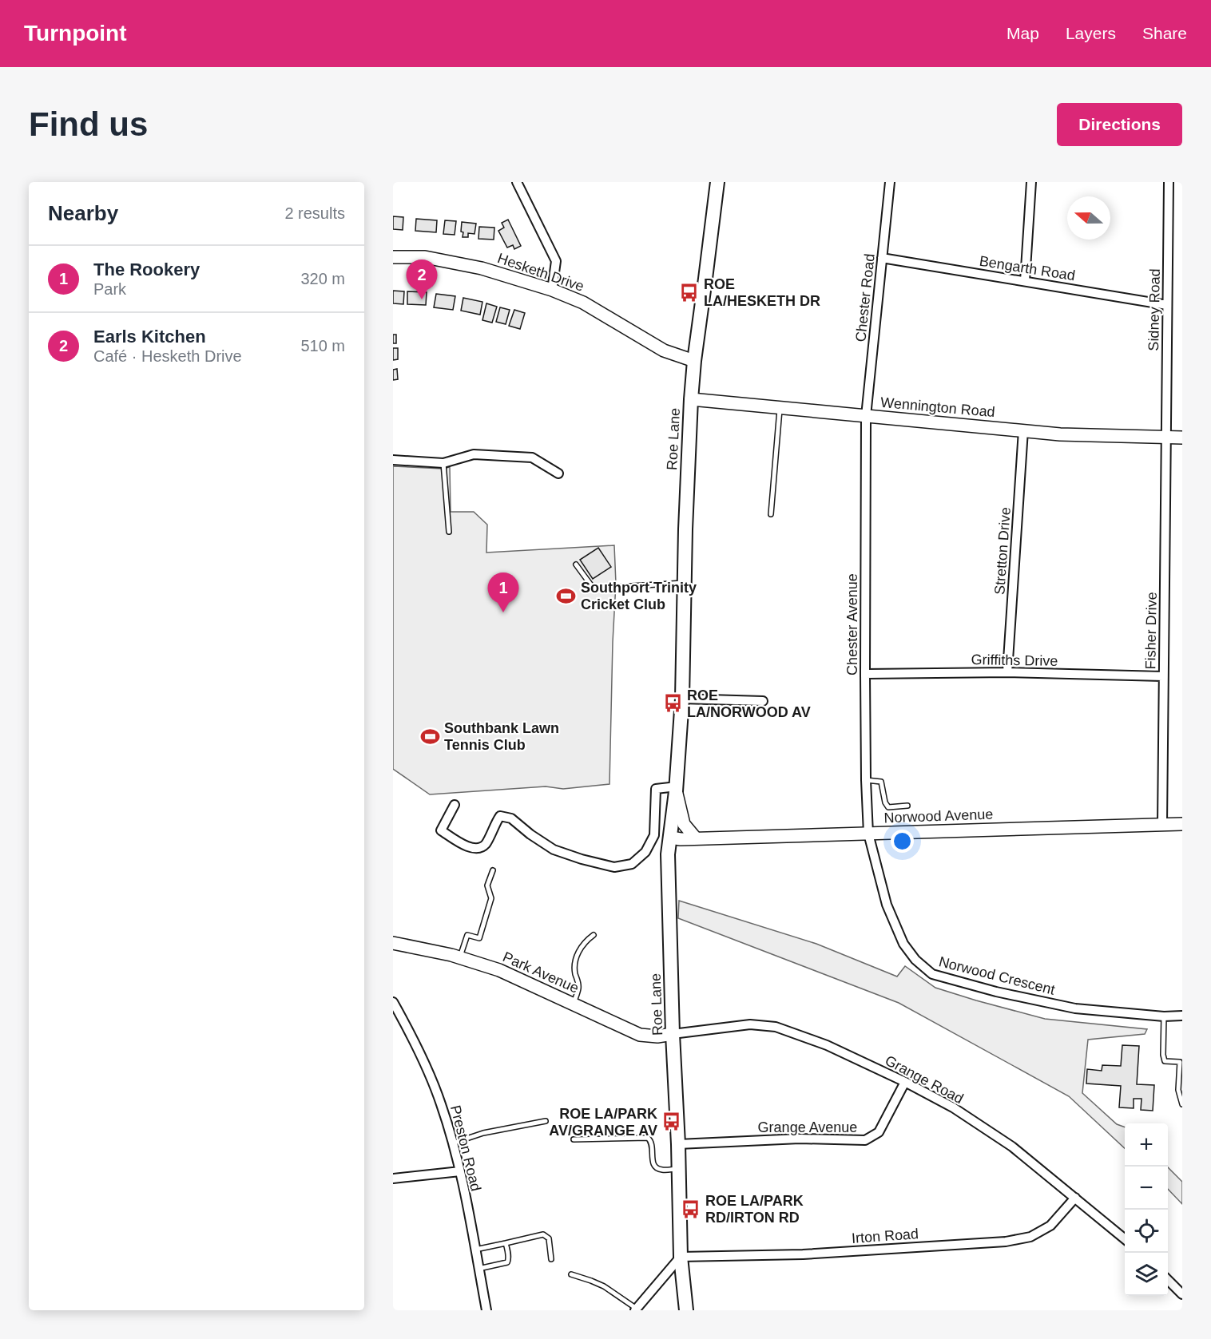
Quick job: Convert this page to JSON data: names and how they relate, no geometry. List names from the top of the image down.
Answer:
{
  "streets": {
    "main road": ["Roe Lane"],
    "street": [
      "Bengarth Road",
      "Hesketh Drive",
      "Chester Road",
      "Sidney Road",
      "Wennington Road",
      "Stretton Drive",
      "Chester Avenue",
      "Fisher Drive",
      "Griffiths Drive",
      "Norwood Avenue",
      "Park Avenue",
      "Norwood Crescent",
      "Grange Road",
      "Grange Avenue",
      "Preston Road",
      "Irton Road"
    ]
  },
  "crossings": [
    ["Bengarth Road", "Chester Road"],
    ["Bengarth Road", "Sidney Road"],
    ["Hesketh Drive", "Roe Lane"],
    ["Chester Road", "Wennington Road"],
    ["Chester Road", "Chester Avenue"],
    ["Sidney Road", "Wennington Road"],
    ["Sidney Road", "Fisher Drive"],
    ["Wennington Road", "Roe Lane"],
    ["Wennington Road", "Stretton Drive"],
    ["Wennington Road", "Chester Avenue"],
    ["Wennington Road", "Fisher Drive"],
    ["Roe Lane", "Norwood Avenue"],
    ["Roe Lane", "Park Avenue"],
    ["Roe Lane", "Grange Road"],
    ["Roe Lane", "Grange Avenue"],
    ["Roe Lane", "Irton Road"],
    ["Stretton Drive", "Griffiths Drive"],
    ["Chester Avenue", "Griffiths Drive"],
    ["Chester Avenue", "Norwood Avenue"],
    ["Chester Avenue", "Norwood Crescent"],
    ["Fisher Drive", "Griffiths Drive"],
    ["Fisher Drive", "Norwood Avenue"],
    ["Norwood Avenue", "Norwood Crescent"],
    ["Park Avenue", "Grange Road"],
    ["Grange Road", "Grange Avenue"],
    ["Grange Road", "Irton Road"]
  ],
  "places": {
    "bus stop": [
      "ROE LA/HESKETH DR",
      "ROE LA/NORWOOD AV",
      "ROE LA/PARK AV/GRANGE AV",
      "ROE LA/PARK RD/IRTON RD"
    ],
    "sports": ["Southport Trinity Cricket Club", "Southbank Lawn Tennis Club"]
  },
  "north": "left",
  "page": {
    "header": "Turnpoint",
    "nav": ["Map", "Layers", "Share"],
    "buttons": "Directions",
    "title": "Find us",
    "heading": ["Nearby", "2 results"],
    "list": [
      {
        "mark": "1",
        "name": "The Rookery",
        "note": "Park",
        "value": "320 m"
      },
      {
        "mark": "2",
        "name": "Earls Kitchen",
        "note": "Café · Hesketh Drive",
        "value": "510 m"
      }
    ],
    "pins": ["2", "1"],
    "map_buttons": ["+", "−"]
  }
}
